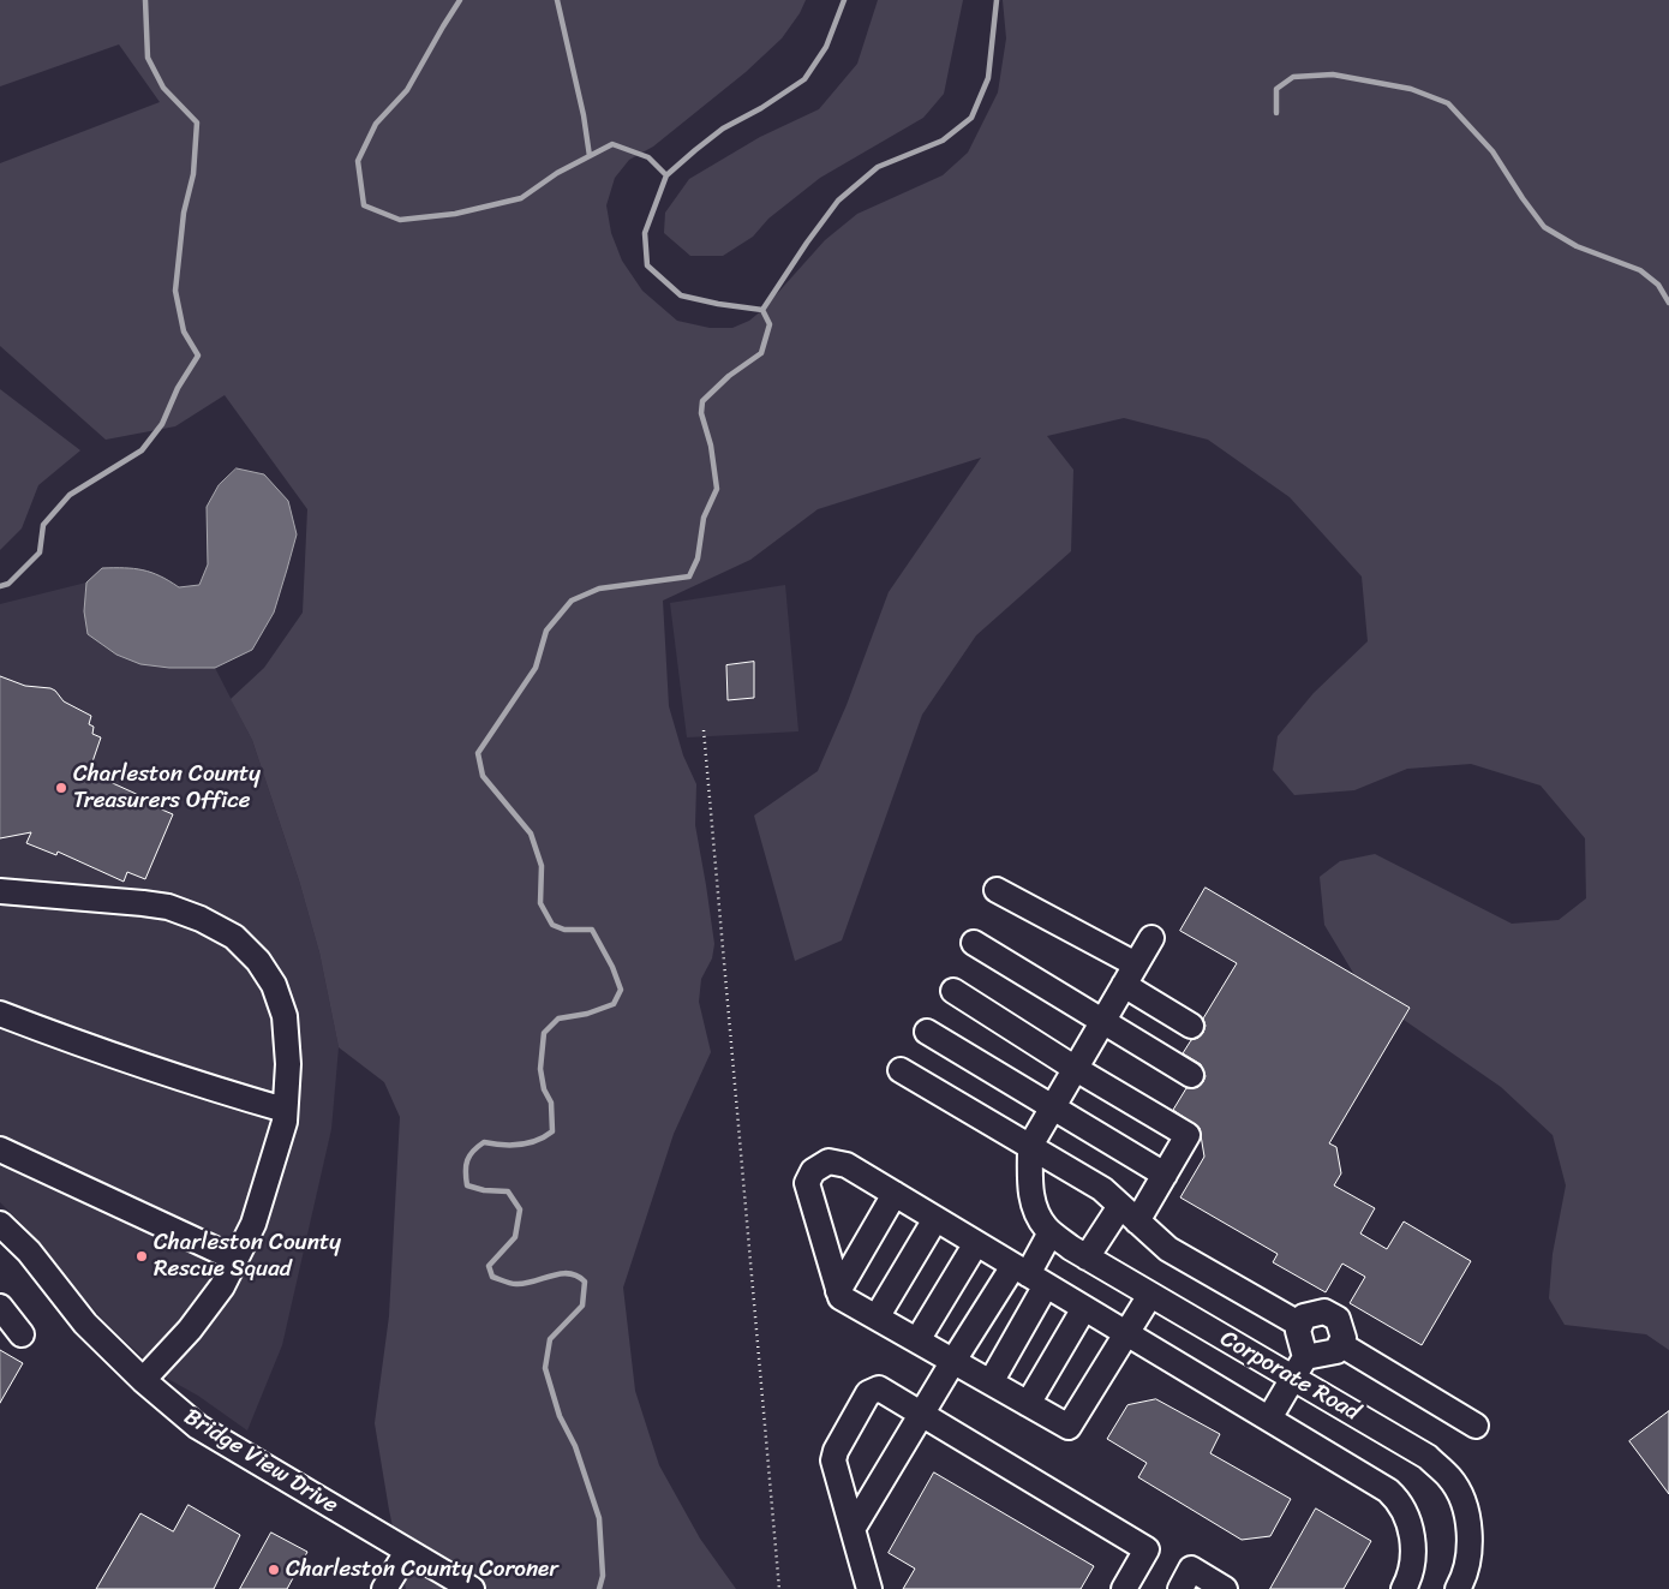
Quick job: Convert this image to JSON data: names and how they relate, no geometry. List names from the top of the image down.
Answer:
{
  "streets": {
    "street": ["Corporate Road", "Bridge View Drive"]
  },
  "places": ["Charleston County Treasurers Office", "Charleston County Rescue Squad", "Charleston County Coroner"]
}
